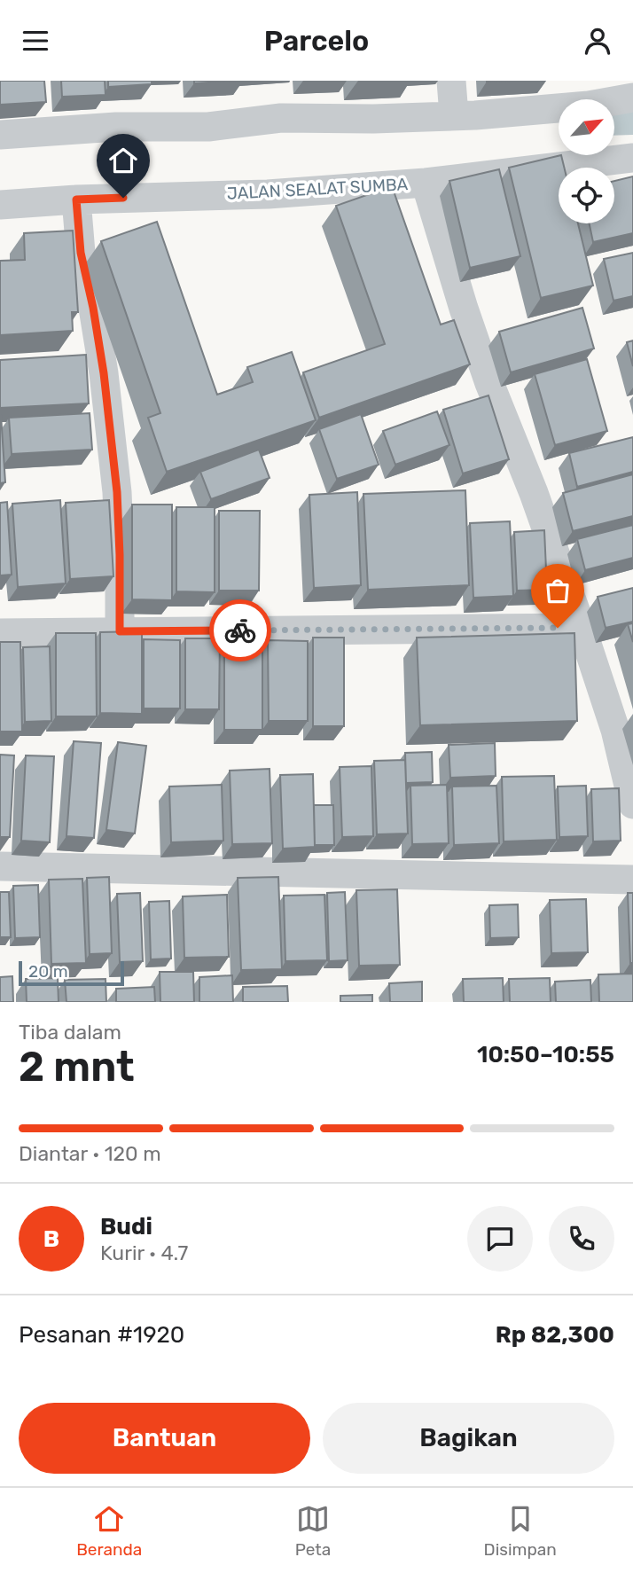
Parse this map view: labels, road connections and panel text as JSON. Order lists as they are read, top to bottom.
{
  "streets": {
    "street": ["JALAN SEALAT SUMBA"]
  },
  "scale_bar": "20 m",
  "north": "top right",
  "page": {
    "header": "Parcelo",
    "scale": "20 m",
    "heading": ["2 mnt", "Tiba dalam", "10:50–10:55"],
    "panel": [
      "Budi",
      "Kurir · 4.7",
      "Pesanan #1920",
      "Rp 82,300"
    ],
    "bar": "Diantar · 120 m",
    "round": "B",
    "buttons": ["Bantuan", "Bagikan"],
    "tabs": ["Beranda", "Peta", "Disimpan"]
  }
}
